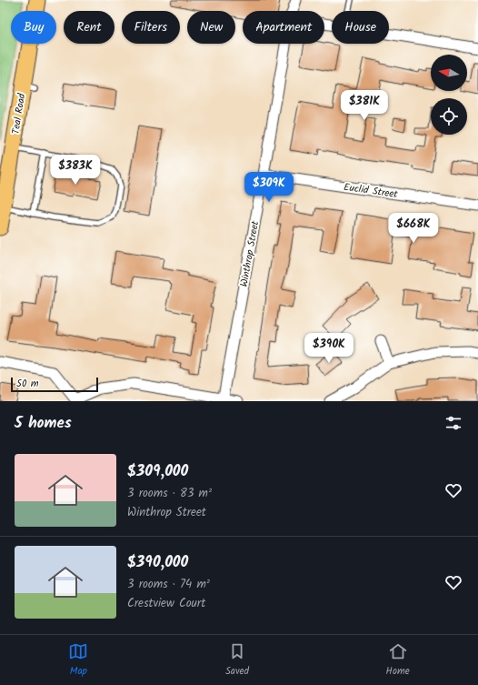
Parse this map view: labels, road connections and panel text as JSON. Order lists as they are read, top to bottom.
{
  "streets": {
    "main road": ["Teal Road"],
    "street": ["Euclid Street", "Winthrop Street"]
  },
  "crossings": [
    ["Euclid Street", "Winthrop Street"]
  ],
  "scale_bar": "50 m",
  "north": "left",
  "page": {
    "chip": [
      "Buy",
      "Rent",
      "Filters",
      "New",
      "Apartment",
      "House"
    ],
    "price": [
      "$381K",
      "$383K",
      "$309K",
      "$668K",
      "$390K"
    ],
    "scale": "50 m",
    "heading": "5 homes",
    "list": [
      {
        "name": "$309,000",
        "note": "3 rooms · 83 m² · Winthrop Street"
      },
      {
        "name": "$390,000",
        "note": "3 rooms · 74 m² · Crestview Court"
      }
    ],
    "tabs": ["Map", "Saved", "Home"]
  }
}
